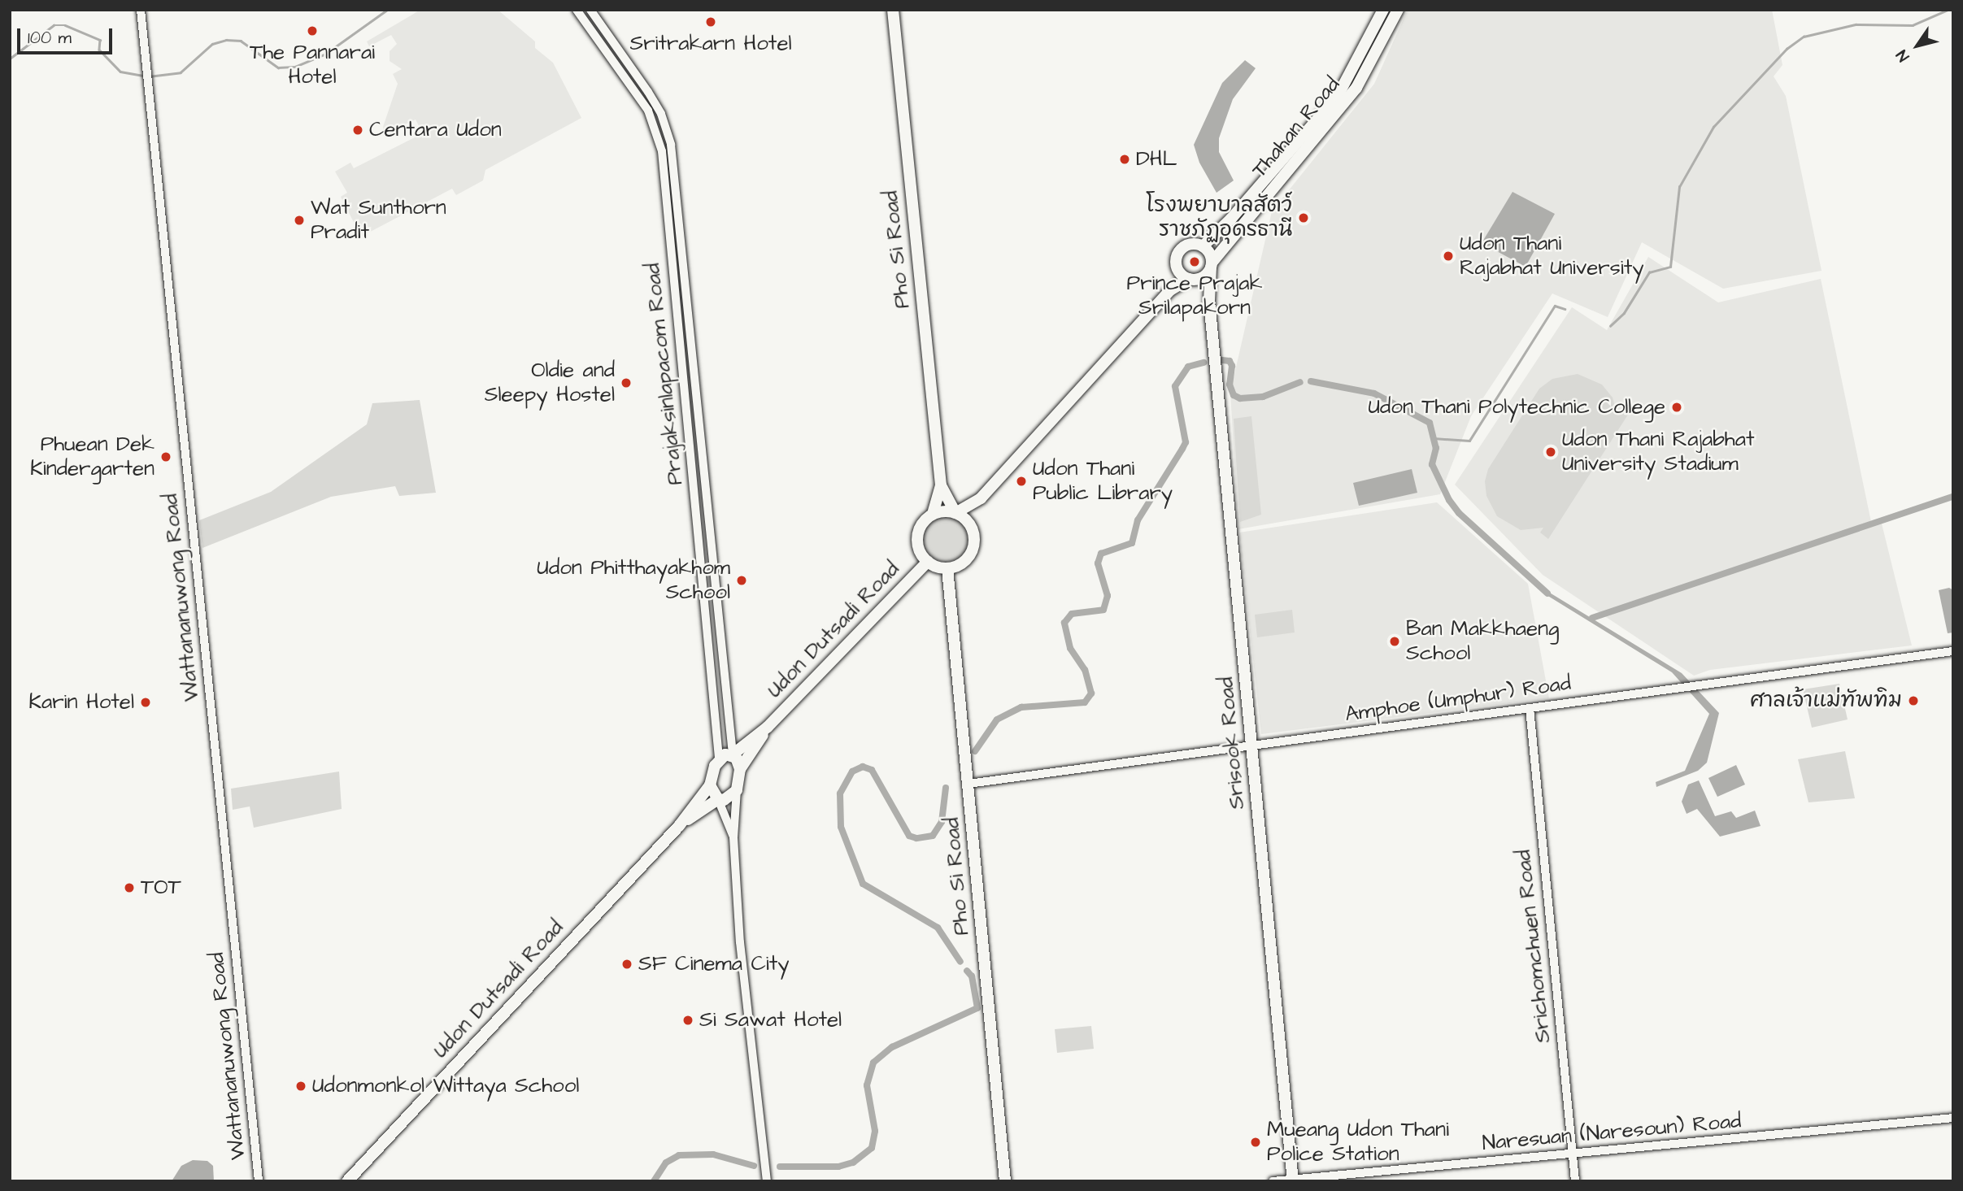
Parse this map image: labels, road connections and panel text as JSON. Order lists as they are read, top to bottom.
{
  "streets": {
    "main road": [
      "Thahan Road",
      "Pho Si Road",
      "Udon Dutsadi Road",
      "Srisook Road"
    ],
    "street": [
      "Prajaksinlapacom Road",
      "Wattananuwong Road",
      "Amphoe (Umphur) Road",
      "Srichomchuen Road",
      "Naresuan (Naresoun) Road"
    ]
  },
  "crossings": [
    ["Thahan Road", "Srisook Road"],
    ["Pho Si Road", "Udon Dutsadi Road"],
    ["Pho Si Road", "Amphoe (Umphur) Road"],
    ["Prajaksinlapacom Road", "Udon Dutsadi Road"],
    ["Amphoe (Umphur) Road", "Srisook Road"],
    ["Amphoe (Umphur) Road", "Srichomchuen Road"],
    ["Srisook Road", "Naresuan (Naresoun) Road"],
    ["Srichomchuen Road", "Naresuan (Naresoun) Road"]
  ],
  "places": [
    "Sritrakarn Hotel",
    "The Pannarai Hotel",
    "Centara Udon",
    "DHL",
    "โรงพยาบาลสัตว์ ราชภัฏอุดรธานี",
    "Wat Sunthorn Pradit",
    "Udon Thani Rajabhat University",
    "Prince Prajak Srilapakorn",
    "Oldie and Sleepy Hostel",
    "Udon Thani Polytechnic College",
    "Udon Thani Rajabhat University Stadium",
    "Phuean Dek Kindergarten",
    "Udon Thani Public Library",
    "Udon Phitthayakhom School",
    "Ban Makkhaeng School",
    "ศาลเจ้าแม่ทัพทิม",
    "Karin Hotel",
    "TOT",
    "SF Cinema City",
    "Si Sawat Hotel",
    "Udonmonkol Wittaya School",
    "Mueang Udon Thani Police Station"
  ],
  "scale_bar": "100 m",
  "north": "bottom left"
}
